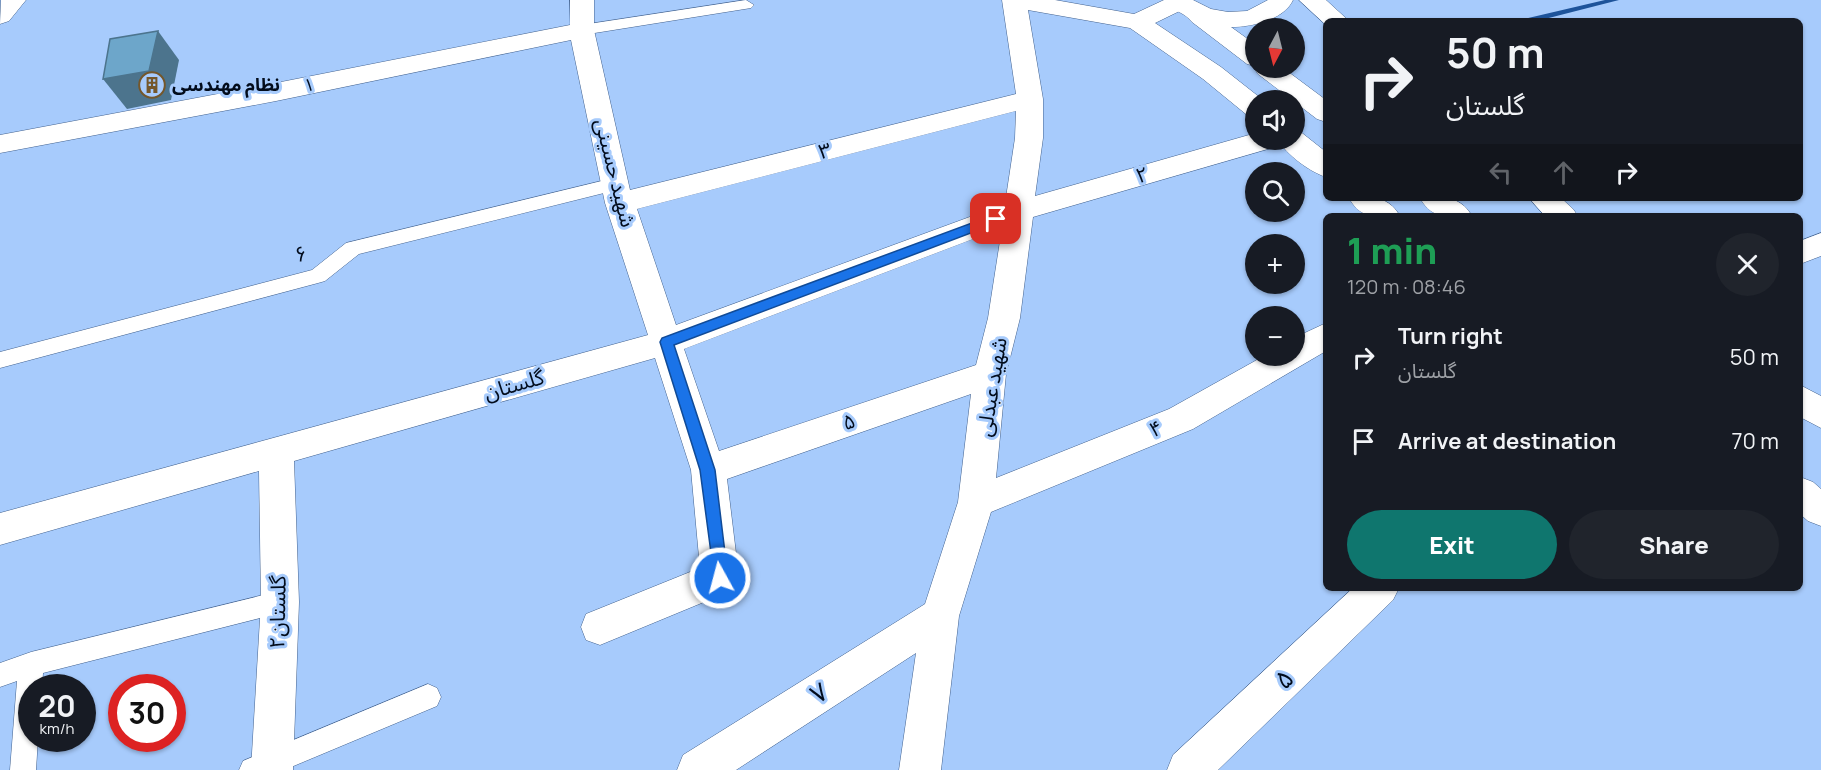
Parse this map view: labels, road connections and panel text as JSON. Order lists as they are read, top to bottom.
{
  "streets": {
    "street": [
      "۱",
      "۳",
      "شهید حسینی",
      "۲",
      "گلستان",
      "شهید عبدلی",
      "۵",
      "۴",
      "گلستان۲",
      "۷"
    ],
    "lane": ["۶"]
  },
  "crossings": [
    ["۱", "شهید حسینی"],
    ["۳", "شهید حسینی"],
    ["۳", "۶"],
    ["۳", "شهید عبدلی"],
    ["شهید حسینی", "۶"],
    ["شهید حسینی", "گلستان"],
    ["شهید حسینی", "۵"],
    ["۲", "گلستان"],
    ["۲", "شهید عبدلی"],
    ["گلستان", "شهید عبدلی"],
    ["گلستان", "گلستان۲"],
    ["شهید عبدلی", "۵"],
    ["شهید عبدلی", "۴"],
    ["شهید عبدلی", "۷"]
  ],
  "places": {
    "building": ["نظام مهندسی"]
  },
  "north": "bottom",
  "page": {
    "map_buttons": ["+", "−"],
    "turn": ["50 m", "گلستان"],
    "heading": ["1 min", "120 m · 08:46"],
    "list": [
      {
        "name": "Turn right",
        "note": "گلستان",
        "value": "50 m"
      },
      {
        "name": "Arrive at destination",
        "value": "70 m"
      }
    ],
    "buttons": ["Exit", "Share"],
    "speed": "20 km/h",
    "limit": "30"
  }
}
